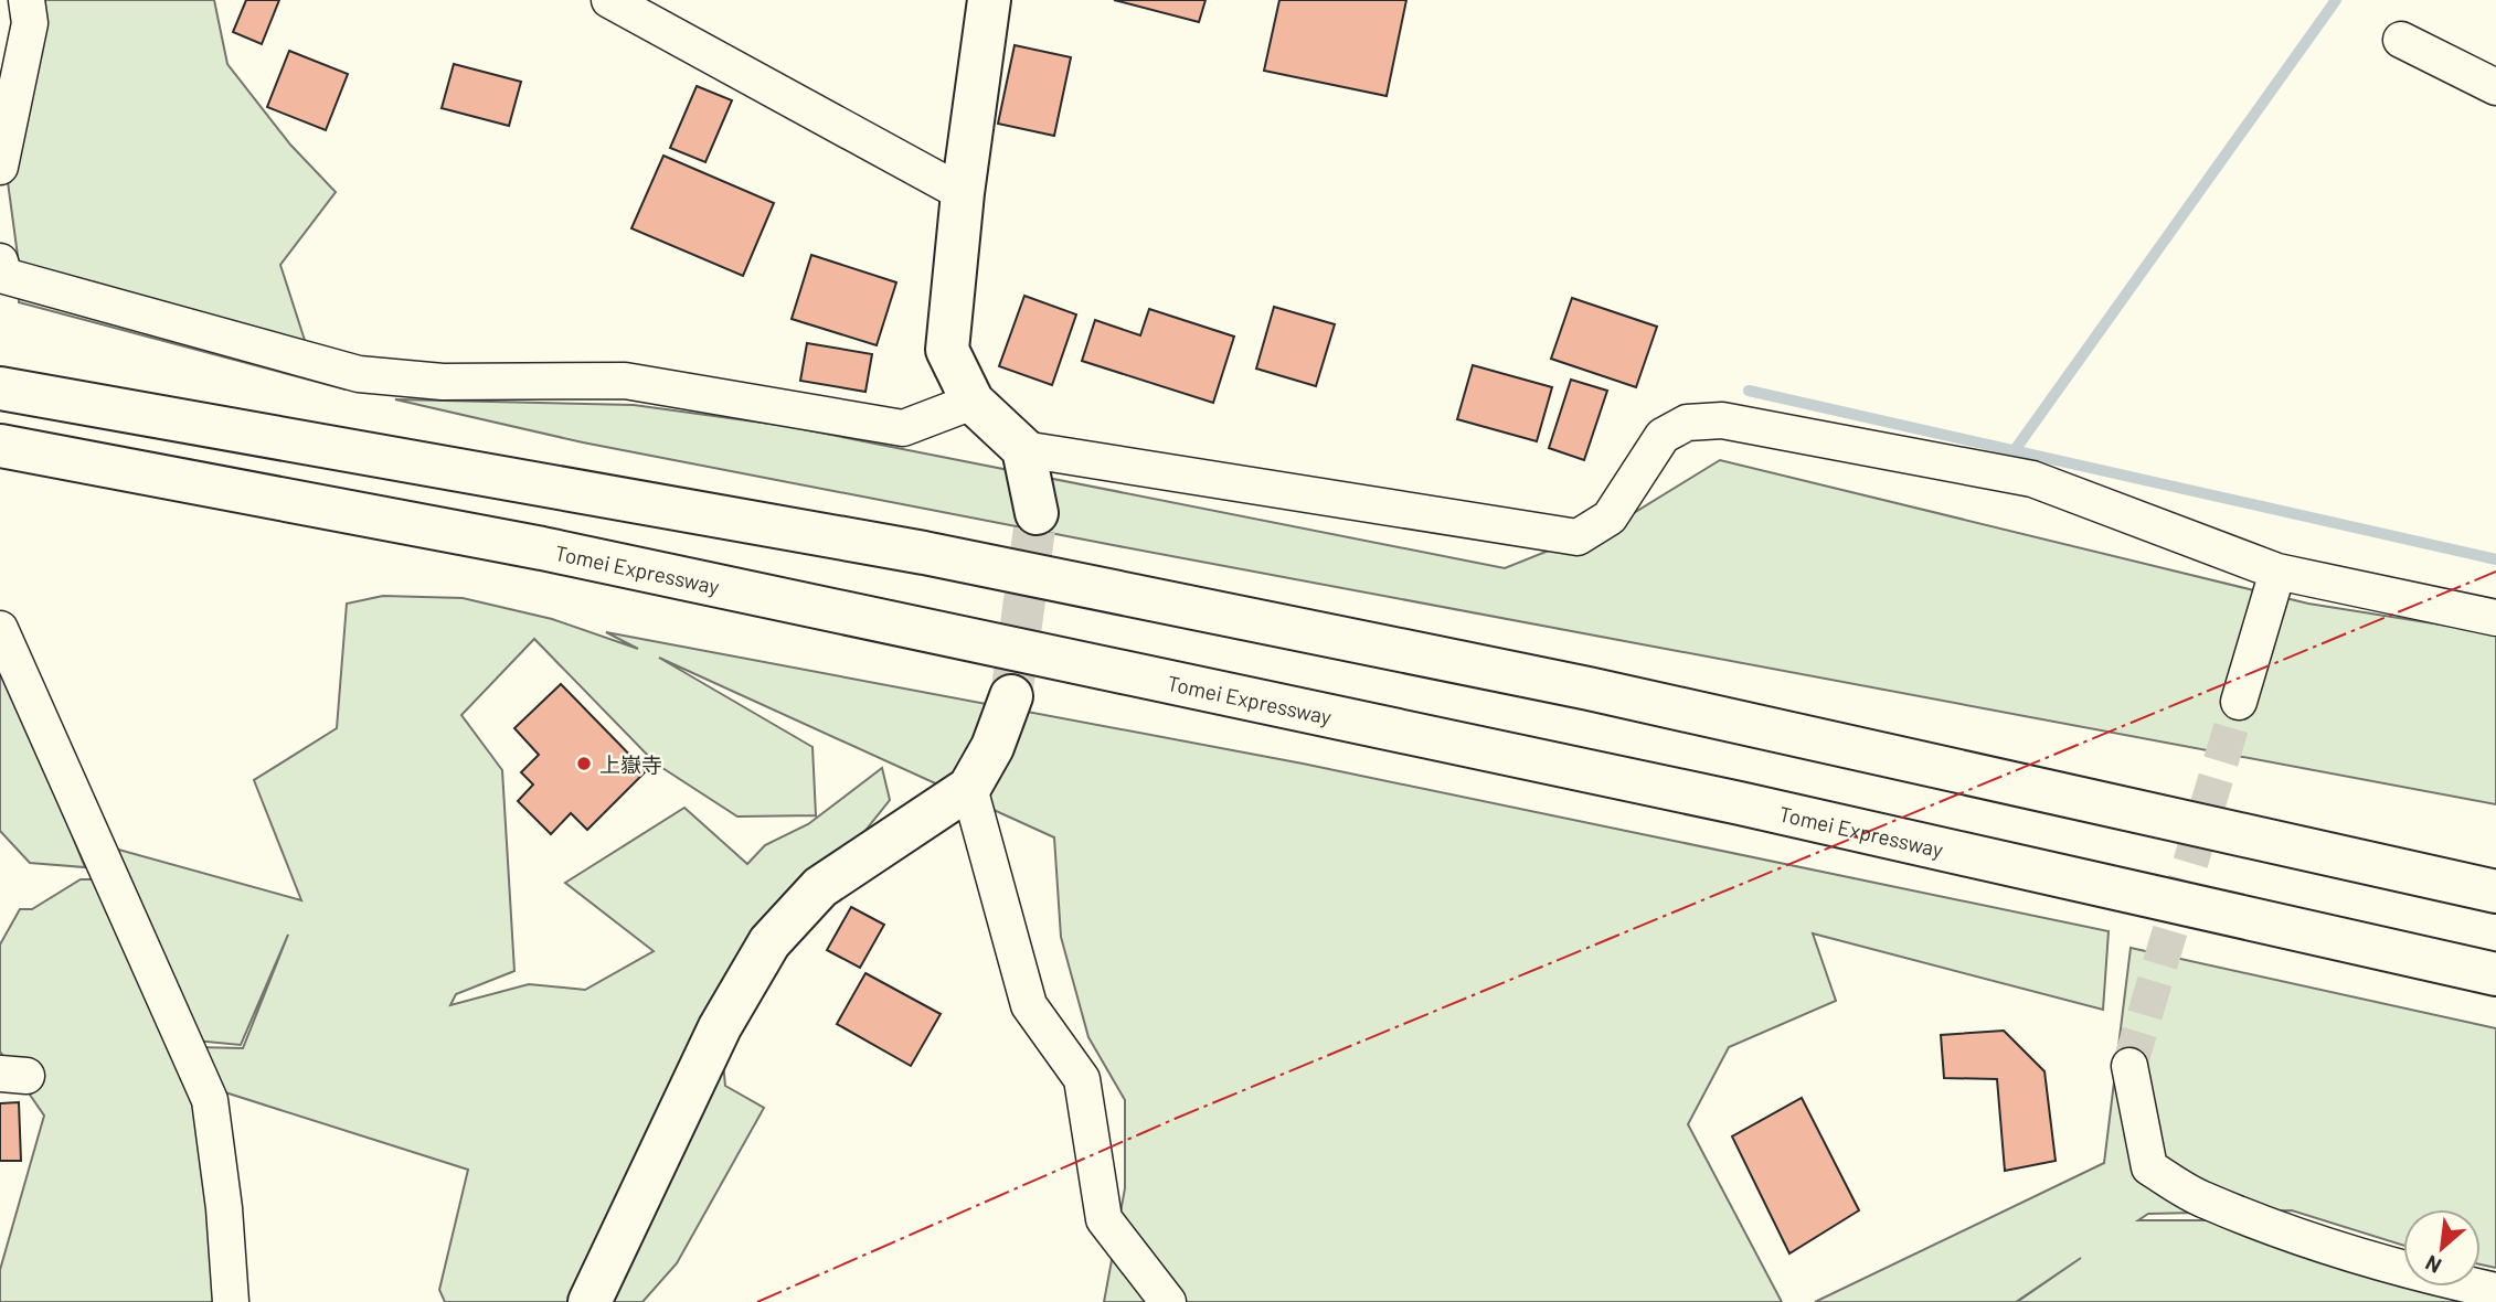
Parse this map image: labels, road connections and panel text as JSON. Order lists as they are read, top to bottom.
{
  "streets": {
    "main road": ["Tomei Expressway"]
  },
  "places": ["上嶽寺"],
  "north": "bottom left"
}
